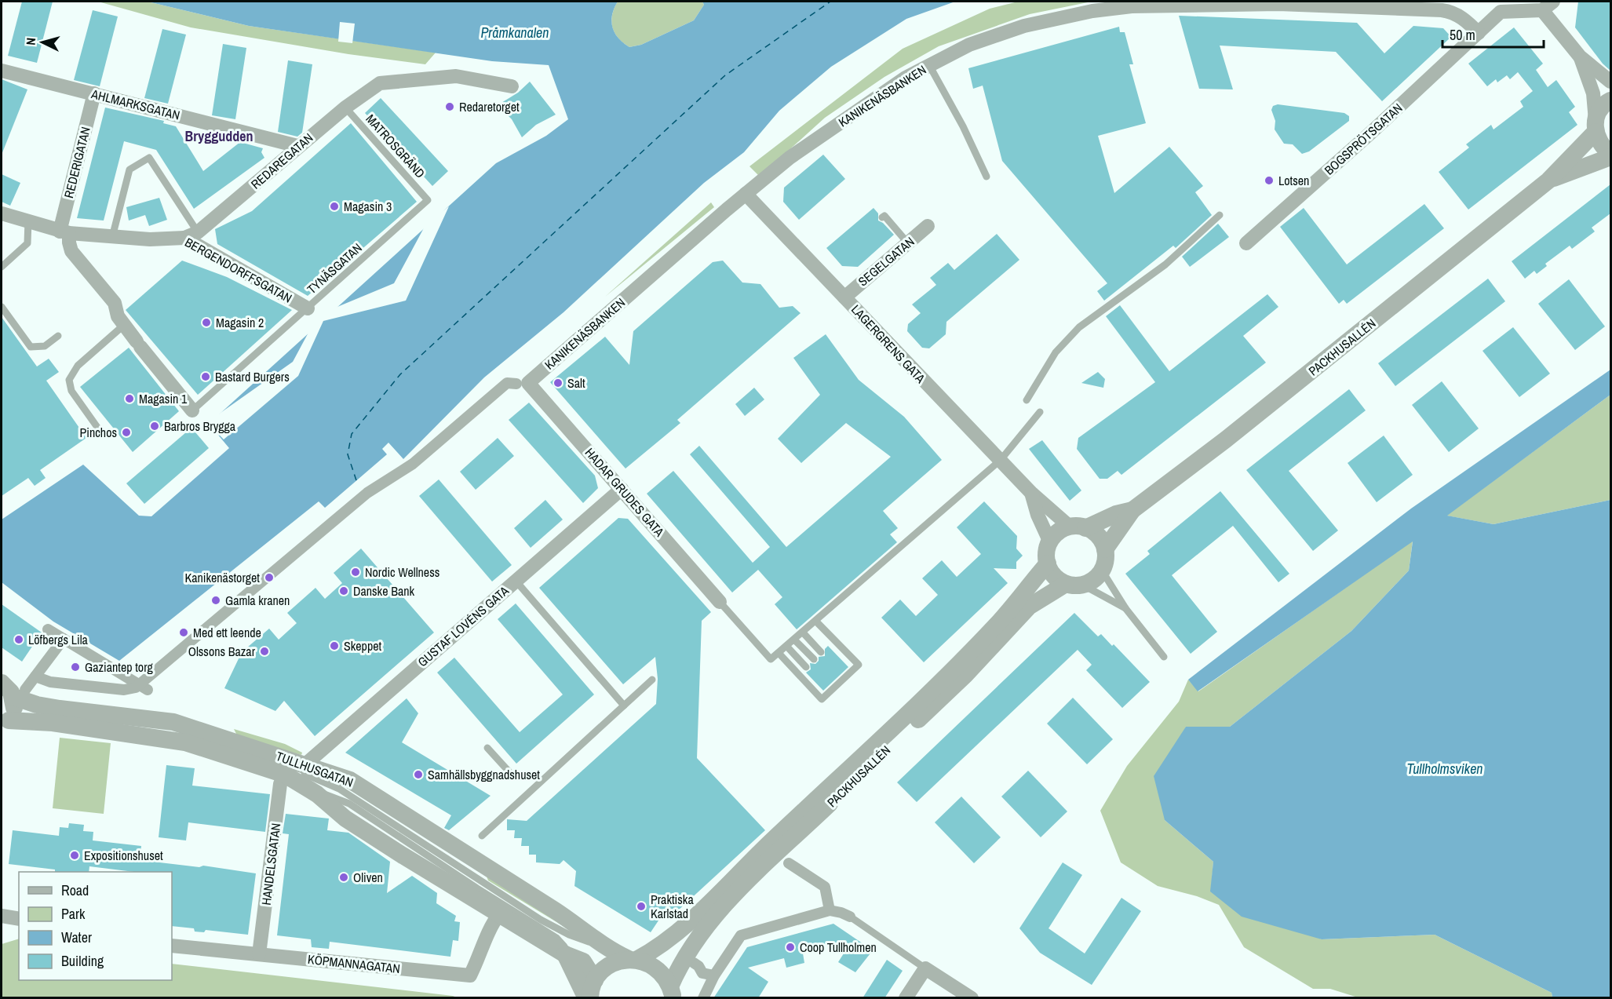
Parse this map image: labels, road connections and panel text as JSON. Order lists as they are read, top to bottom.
{
  "streets": {
    "street": [
      "KANIKENÄSBANKEN",
      "AHLMARKSGATAN",
      "BOGSPRÖTSGATAN",
      "REDAREGATAN",
      "REDERIGATAN",
      "SEGELGATAN",
      "BERGENDORFFSGATAN",
      "LAGERGRENS GATA",
      "PACKHUSALLÉN",
      "HADAR GRUDES GATA",
      "GUSTAF LOVÉNS GATA",
      "TULLHUSGATAN",
      "HANDELSGATAN",
      "KÖPMANNAGATAN"
    ],
    "lane": ["MATROSGRÄND", "TYNÄSGATAN"]
  },
  "crossings": [
    ["KANIKENÄSBANKEN", "BOGSPRÖTSGATAN"],
    ["KANIKENÄSBANKEN", "LAGERGRENS GATA"],
    ["KANIKENÄSBANKEN", "HADAR GRUDES GATA"],
    ["AHLMARKSGATAN", "REDAREGATAN"],
    ["AHLMARKSGATAN", "REDERIGATAN"],
    ["MATROSGRÄND", "REDAREGATAN"],
    ["MATROSGRÄND", "TYNÄSGATAN"],
    ["REDAREGATAN", "BERGENDORFFSGATAN"],
    ["REDERIGATAN", "BERGENDORFFSGATAN"],
    ["SEGELGATAN", "LAGERGRENS GATA"],
    ["TYNÄSGATAN", "BERGENDORFFSGATAN"],
    ["LAGERGRENS GATA", "PACKHUSALLÉN"],
    ["PACKHUSALLÉN", "TULLHUSGATAN"],
    ["HADAR GRUDES GATA", "GUSTAF LOVÉNS GATA"],
    ["GUSTAF LOVÉNS GATA", "TULLHUSGATAN"],
    ["TULLHUSGATAN", "HANDELSGATAN"],
    ["TULLHUSGATAN", "KÖPMANNAGATAN"],
    ["HANDELSGATAN", "KÖPMANNAGATAN"]
  ],
  "districts": ["Bryggudden"],
  "water": ["Pråmkanalen", "Tullholmsviken"],
  "places": [
    "Redaretorget",
    "Lotsen",
    "Magasin 3",
    "Magasin 2",
    "Bastard Burgers",
    "Salt",
    "Magasin 1",
    "Barbros Brygga",
    "Pinchos",
    "Nordic Wellness",
    "Kanikenästorget",
    "Danske Bank",
    "Gamla kranen",
    "Med ett leende",
    "Löfbergs Lila",
    "Skeppet",
    "Olssons Bazar",
    "Gaziantep torg",
    "Samhällsbyggnadshuset",
    "Expositionshuset",
    "Oliven",
    "Praktiska Karlstad",
    "Coop Tullholmen"
  ],
  "legend": [
    "Road",
    "Park",
    "Water",
    "Building"
  ],
  "scale_bar": "50 m",
  "north": "left"
}
